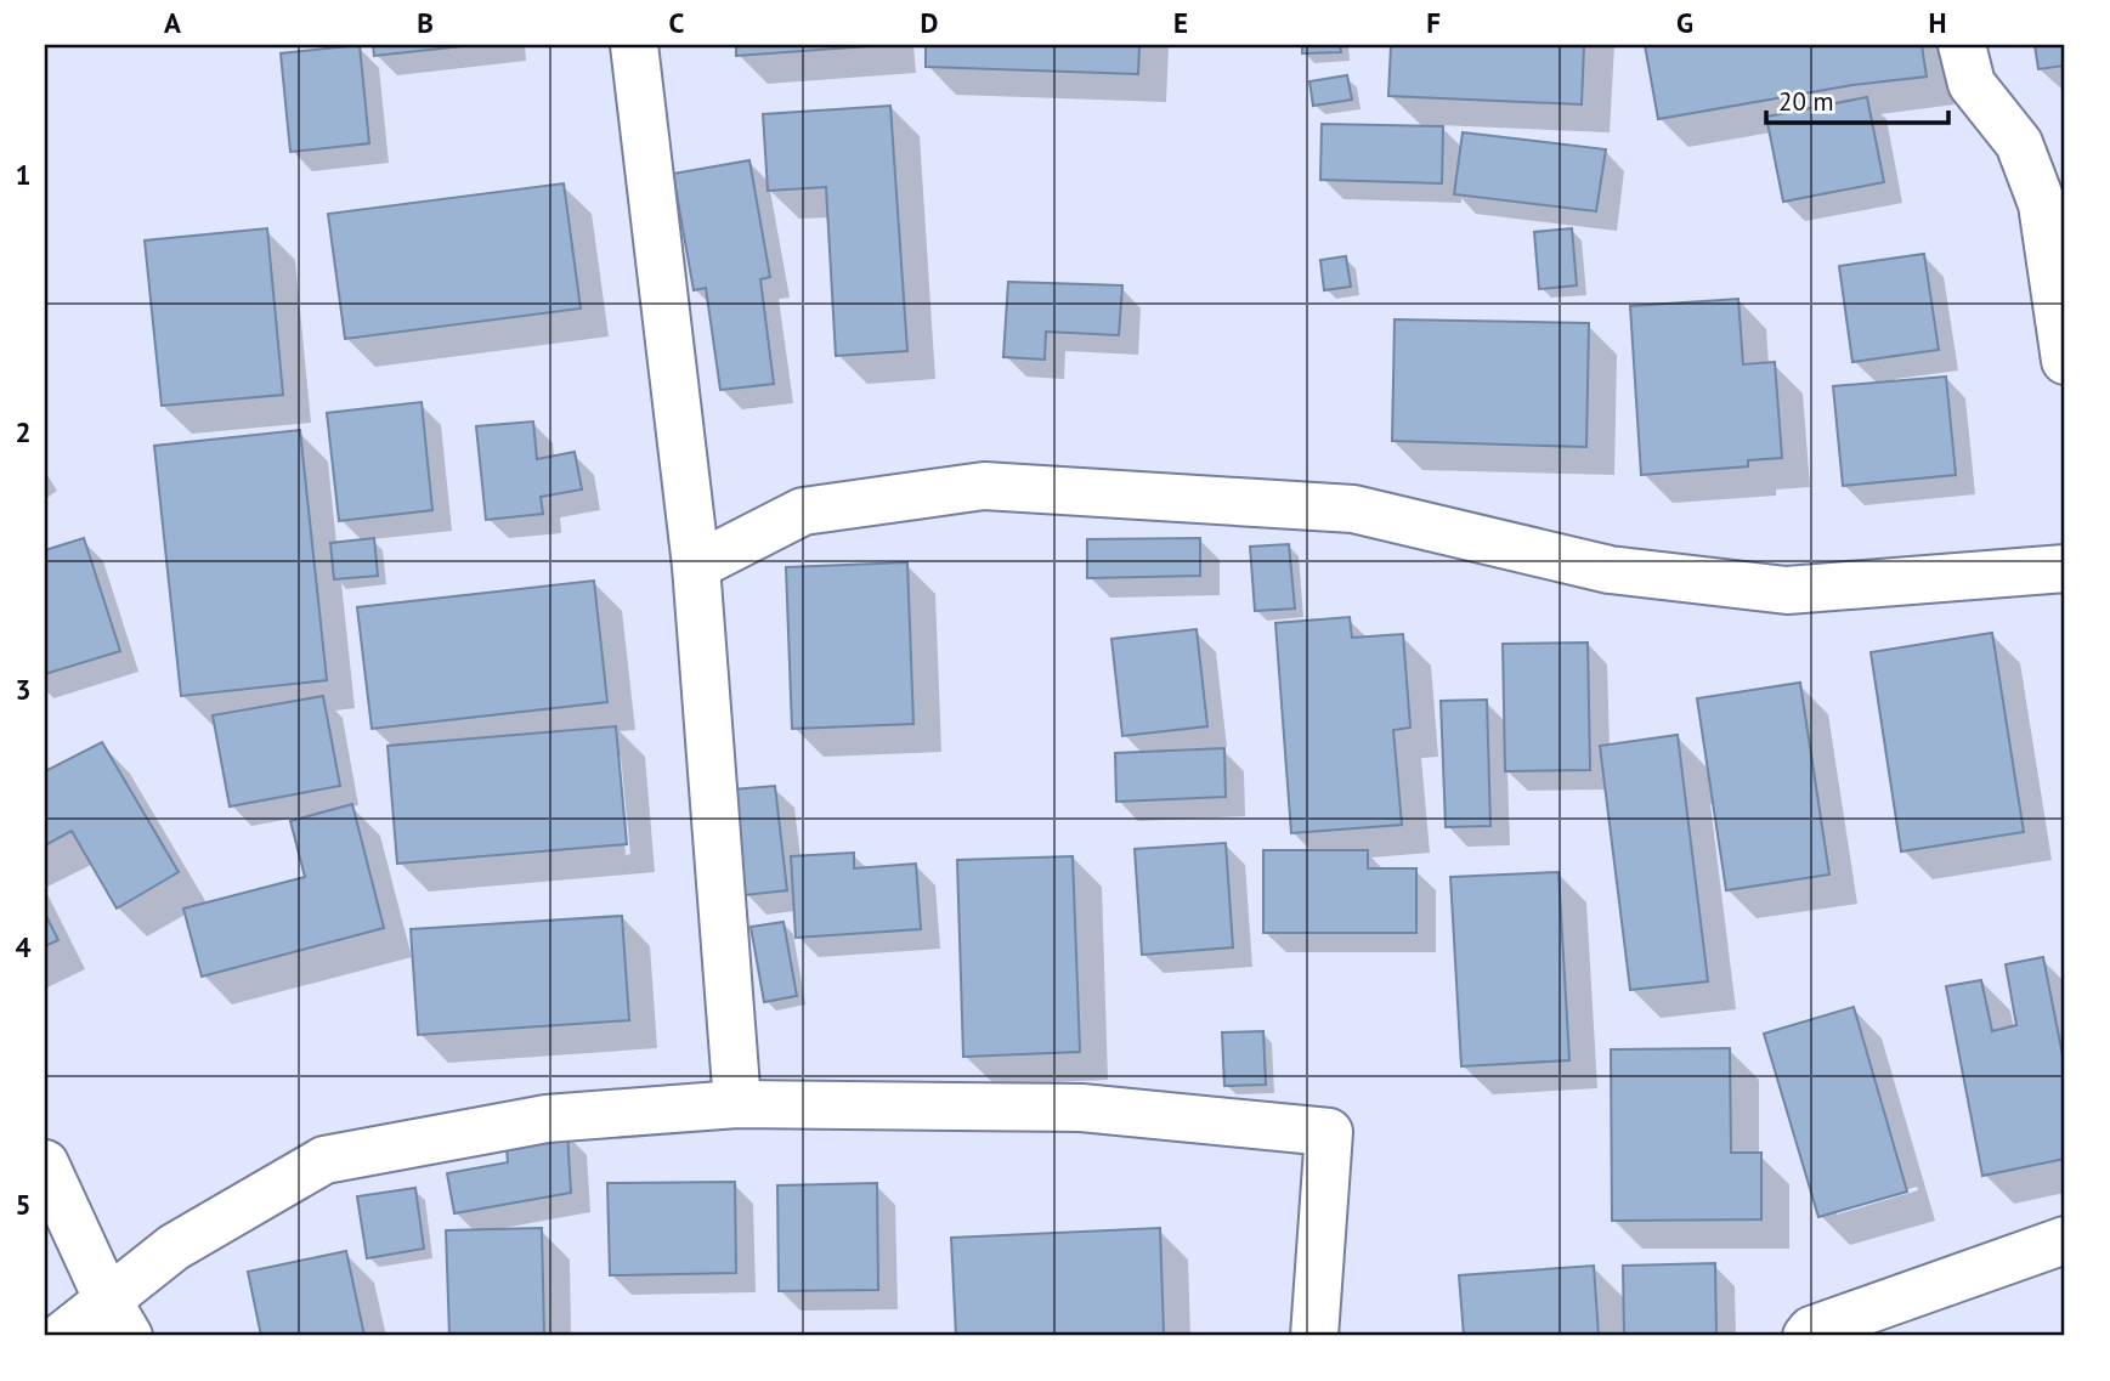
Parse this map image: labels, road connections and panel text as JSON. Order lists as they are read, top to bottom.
{
  "scale_bar": "20 m",
  "grid": {
    "columns": [
      "A",
      "B",
      "C",
      "D",
      "E",
      "F",
      "G",
      "H"
    ],
    "rows": [
      "1",
      "2",
      "3",
      "4",
      "5"
    ]
  }
}
